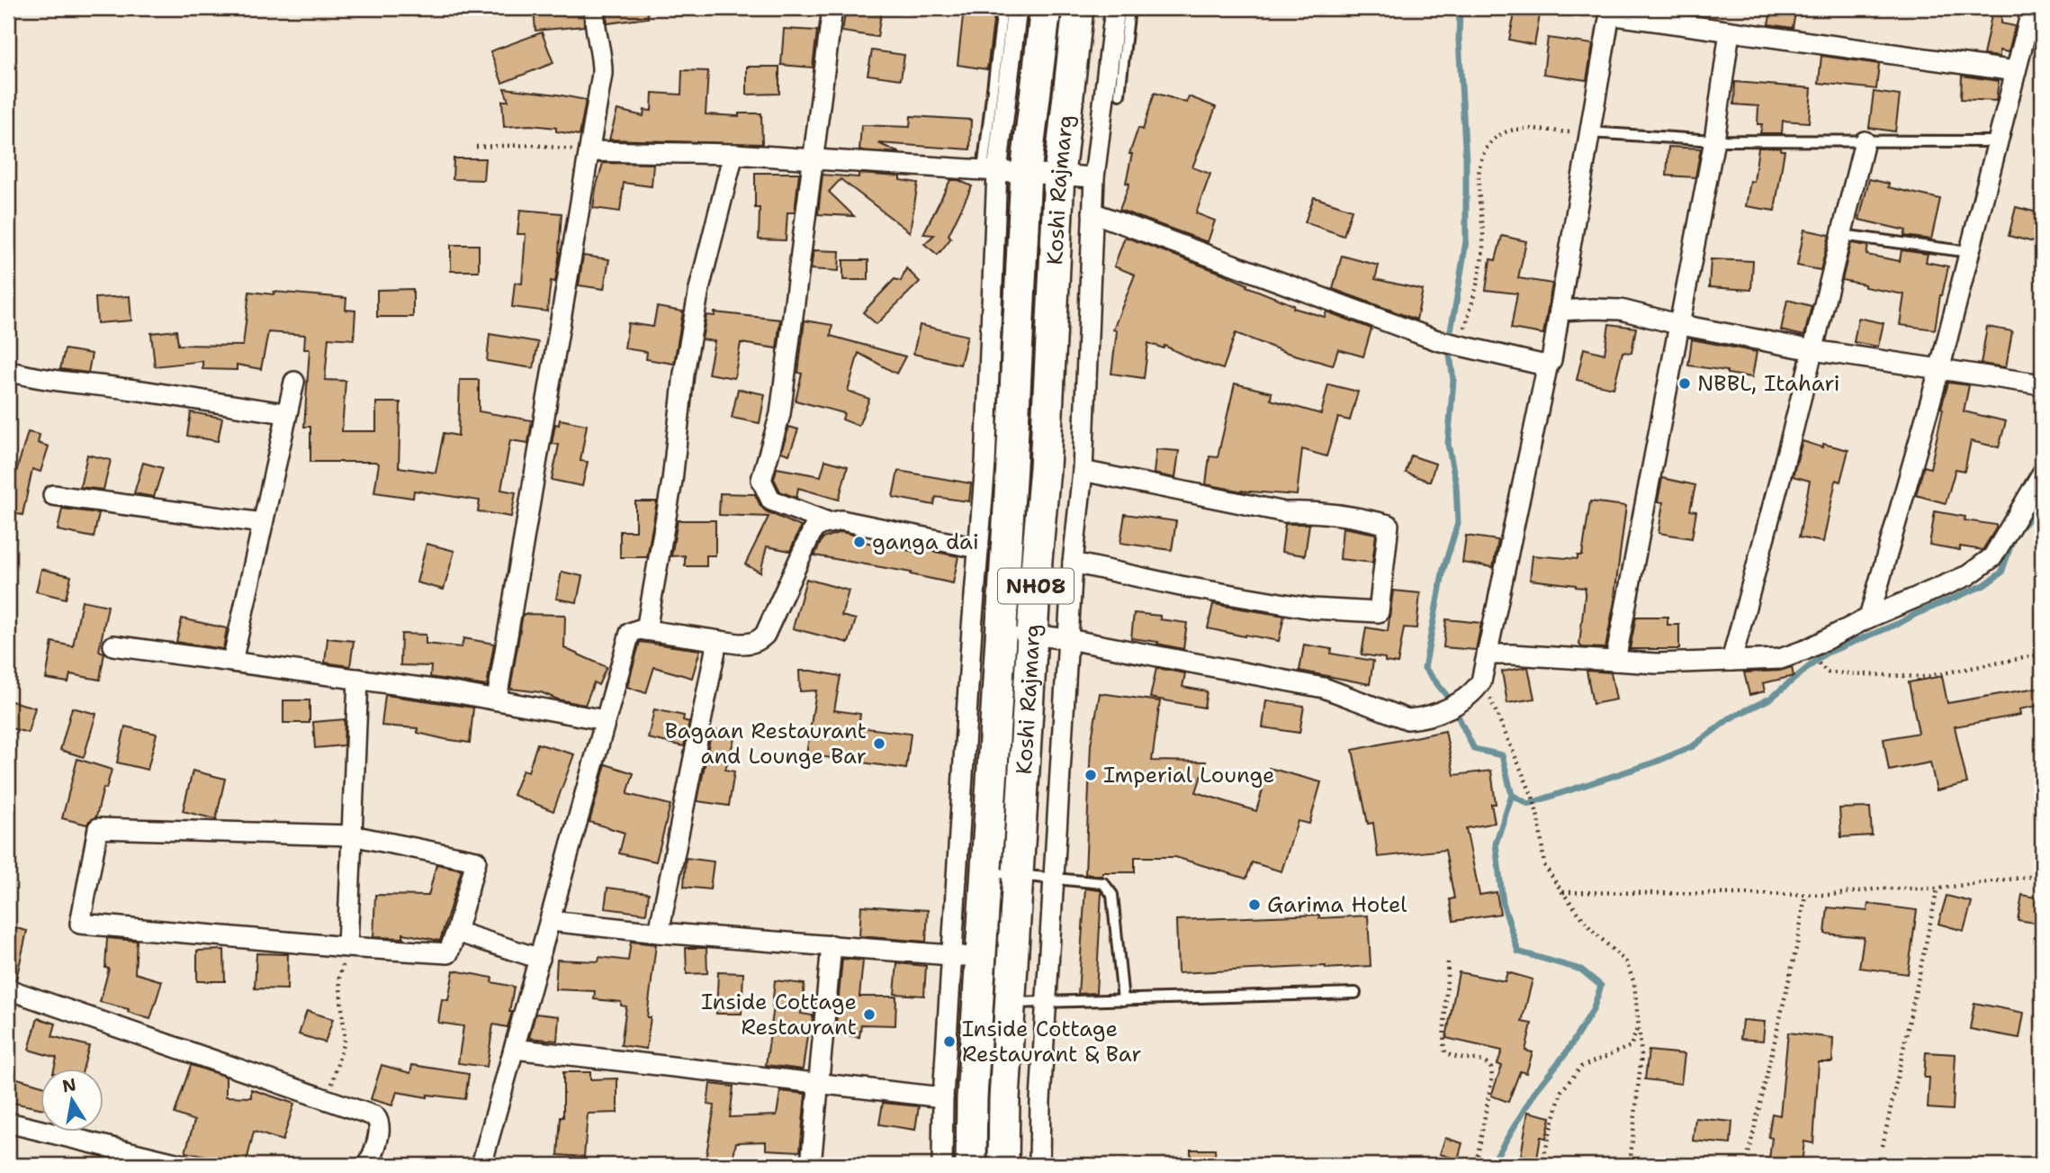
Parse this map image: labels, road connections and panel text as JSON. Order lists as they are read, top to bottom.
{
  "streets": {
    "main road": ["Koshi Rajmarg", "NH08"]
  },
  "places": [
    "NBBL, Itahari",
    "ganga dai",
    "Bagaan Restaurant and Lounge Bar",
    "Imperial Lounge",
    "Garima Hotel",
    "Inside Cottage Restaurant",
    "Inside Cottage Restaurant & Bar"
  ],
  "north": "top"
}
